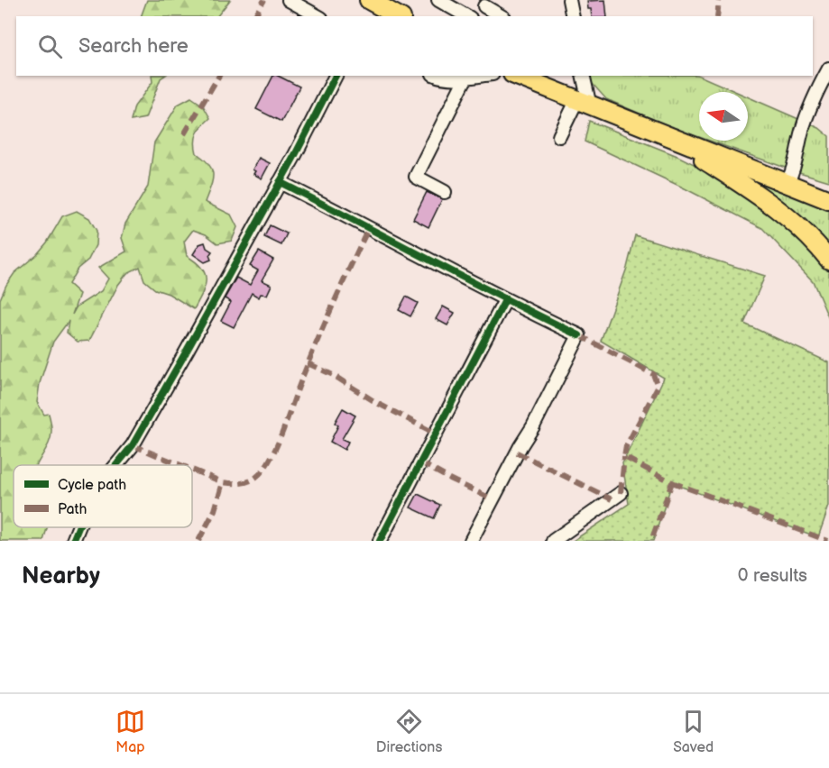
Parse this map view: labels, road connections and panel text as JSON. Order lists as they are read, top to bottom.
{
  "legend": ["Cycle path", "Path"],
  "north": "left",
  "page": {
    "search": "Search here",
    "heading": ["Nearby", "0 results"],
    "nav": ["Map", "Directions", "Saved"]
  }
}
